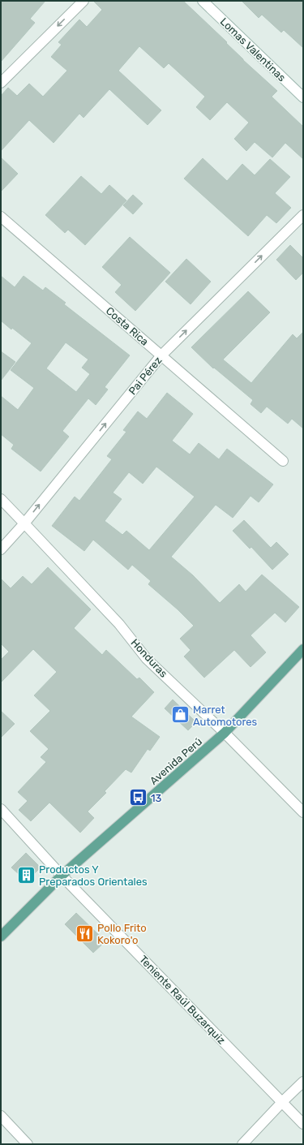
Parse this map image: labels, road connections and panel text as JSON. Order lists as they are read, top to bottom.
{
  "streets": {
    "main road": ["Avenida Perú"],
    "street": [
      "Lomas Valentinas",
      "Costa Rica",
      "Pai Pérez",
      "Honduras",
      "Teniente Raúl Buzarquiz"
    ]
  },
  "crossings": [
    ["Costa Rica", "Pai Pérez"],
    ["Pai Pérez", "Honduras"],
    ["Honduras", "Avenida Perú"],
    ["Avenida Perú", "Teniente Raúl Buzarquiz"]
  ],
  "one_way": ["Pai Pérez"],
  "places": {
    "shop": ["Marret Automotores"],
    "bus stop": ["13"],
    "building": ["Productos Y Preparados Orientales"],
    "restaurant": ["Pollo Frito Kokoro'o"]
  }
}
